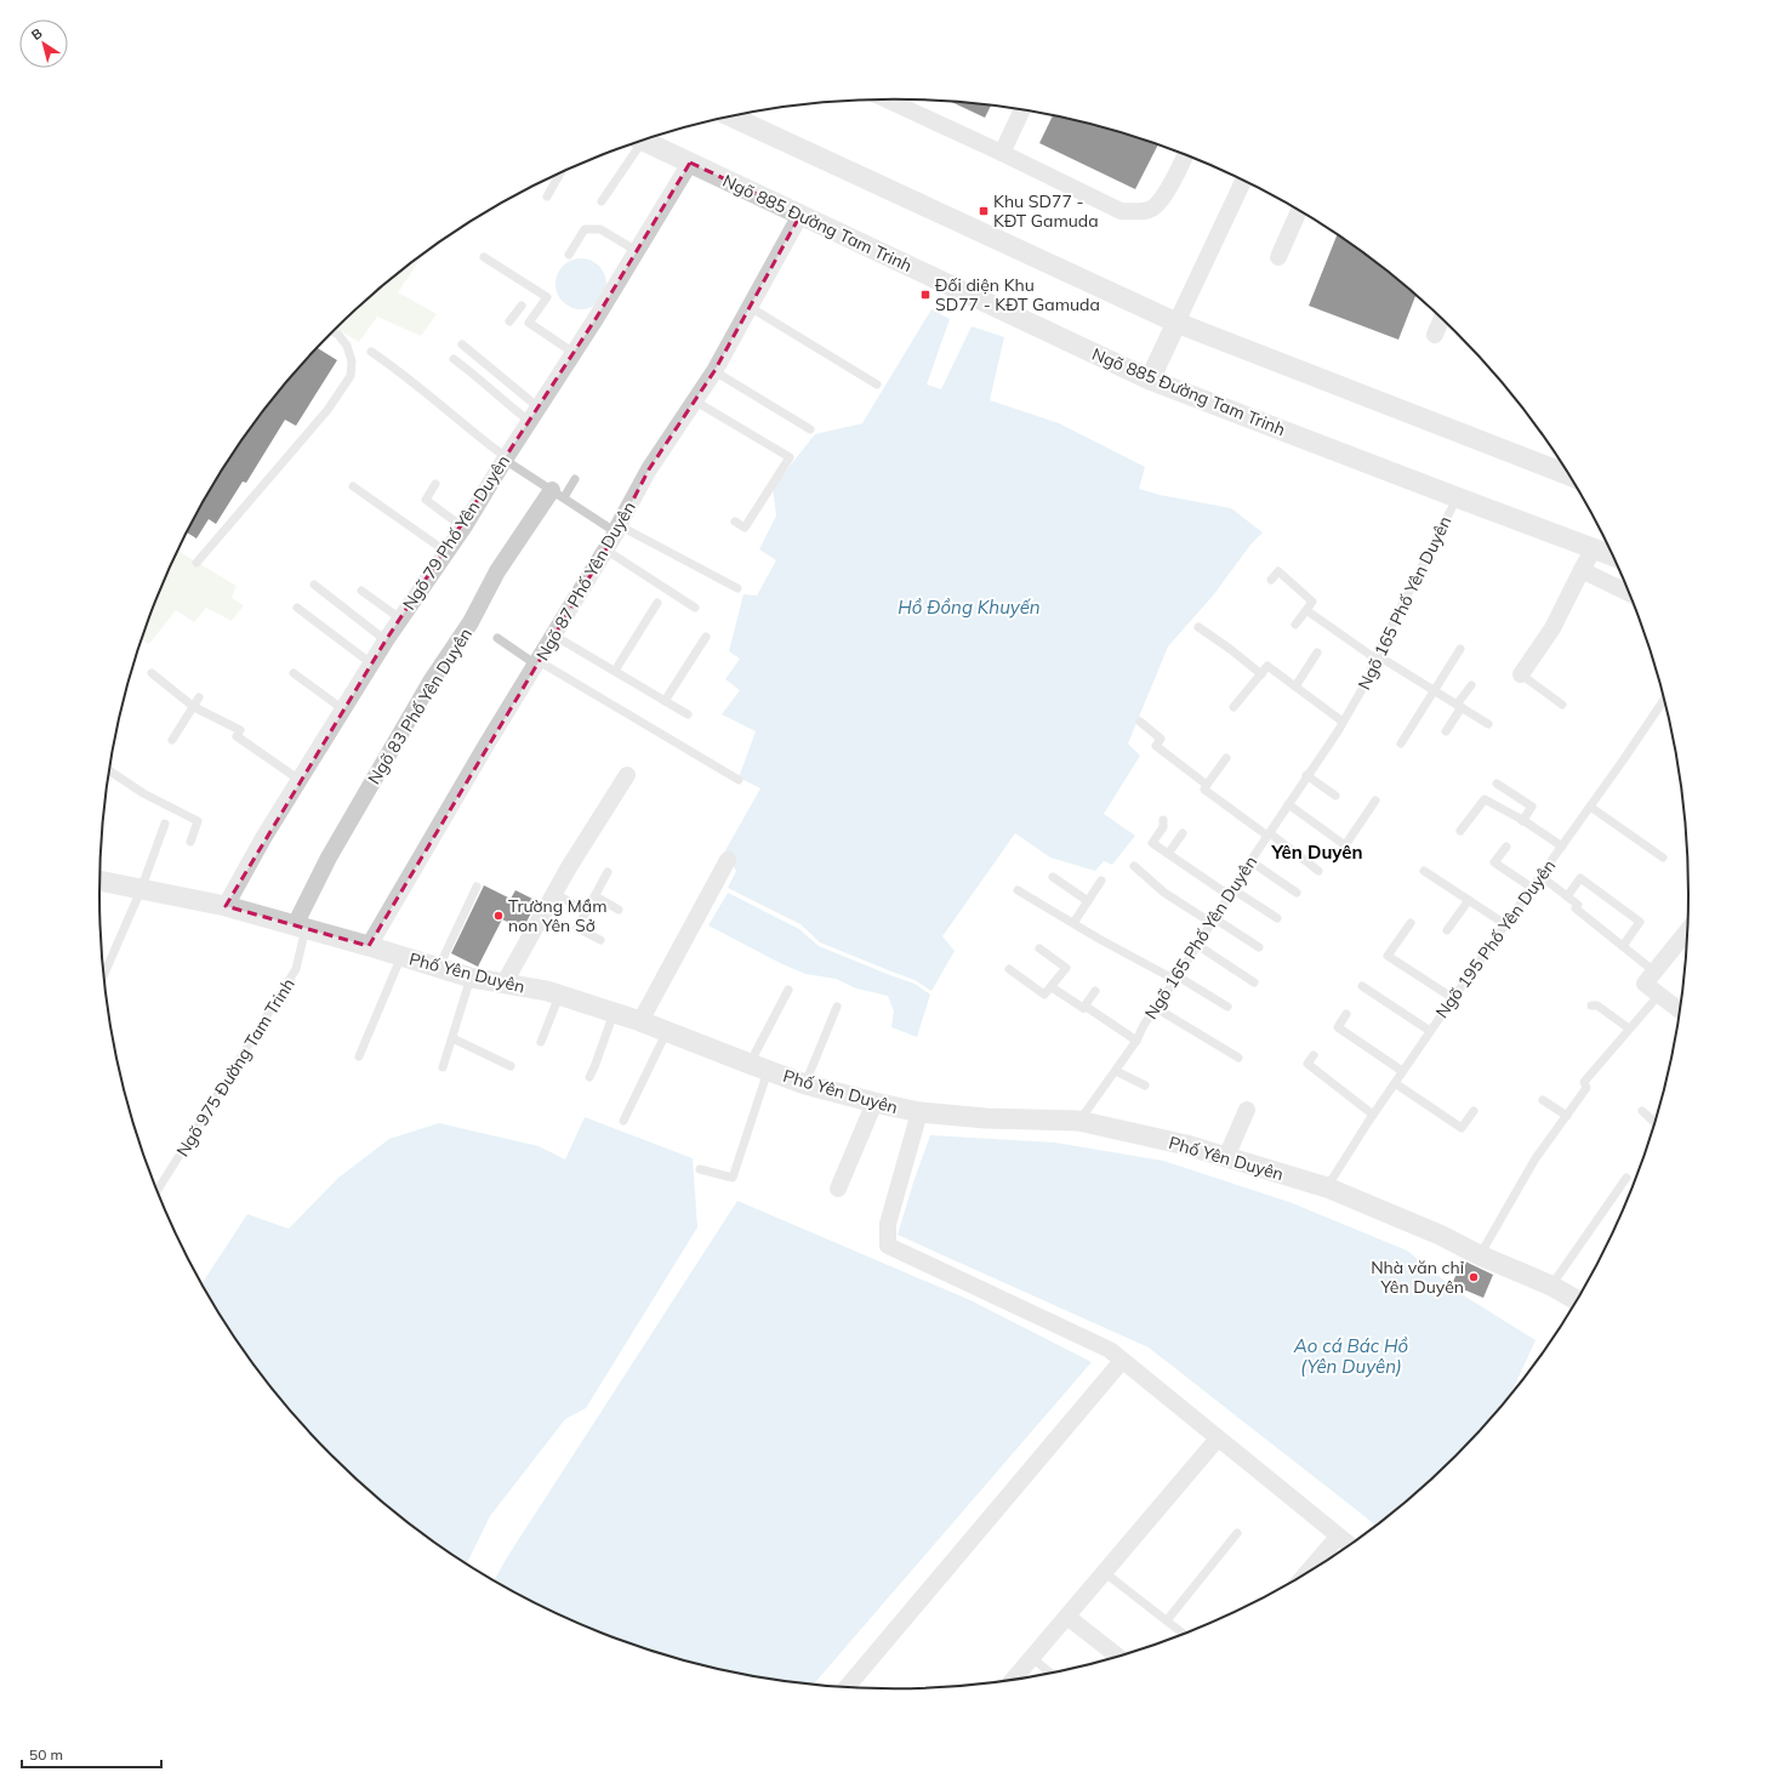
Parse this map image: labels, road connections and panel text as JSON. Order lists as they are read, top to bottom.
{
  "streets": {
    "street": [
      "Ngõ 885 Đường Tam Trinh",
      "Ngõ 79 Phố Yên Duyên",
      "Ngõ 87 Phố Yên Duyên",
      "Ngõ 83 Phố Yên Duyên",
      "Phố Yên Duyên"
    ],
    "lane": ["Ngõ 165 Phố Yên Duyên", "Ngõ 195 Phố Yên Duyên", "Ngõ 975 Đường Tam Trinh"]
  },
  "crossings": [
    ["Ngõ 885 Đường Tam Trinh", "Ngõ 79 Phố Yên Duyên"],
    ["Ngõ 885 Đường Tam Trinh", "Ngõ 87 Phố Yên Duyên"],
    ["Ngõ 885 Đường Tam Trinh", "Ngõ 165 Phố Yên Duyên"],
    ["Ngõ 79 Phố Yên Duyên", "Phố Yên Duyên"],
    ["Ngõ 87 Phố Yên Duyên", "Phố Yên Duyên"],
    ["Ngõ 165 Phố Yên Duyên", "Phố Yên Duyên"],
    ["Ngõ 83 Phố Yên Duyên", "Phố Yên Duyên"],
    ["Ngõ 83 Phố Yên Duyên", "Ngõ 975 Đường Tam Trinh"],
    ["Ngõ 195 Phố Yên Duyên", "Phố Yên Duyên"],
    ["Phố Yên Duyên", "Ngõ 975 Đường Tam Trinh"]
  ],
  "districts": ["Yên Duyên"],
  "water": ["Hồ Đồng Khuyến", "Ao cá Bác Hồ (Yên Duyên)"],
  "places": {
    "transit": ["Khu SD77 - KĐT Gamuda", "Đối diện Khu SD77 - KĐT Gamuda"],
    "other": ["Trường Mầm non Yên Sở", "Nhà văn chỉ Yên Duyên"]
  },
  "scale_bar": "50 m",
  "north": "top left"
}
